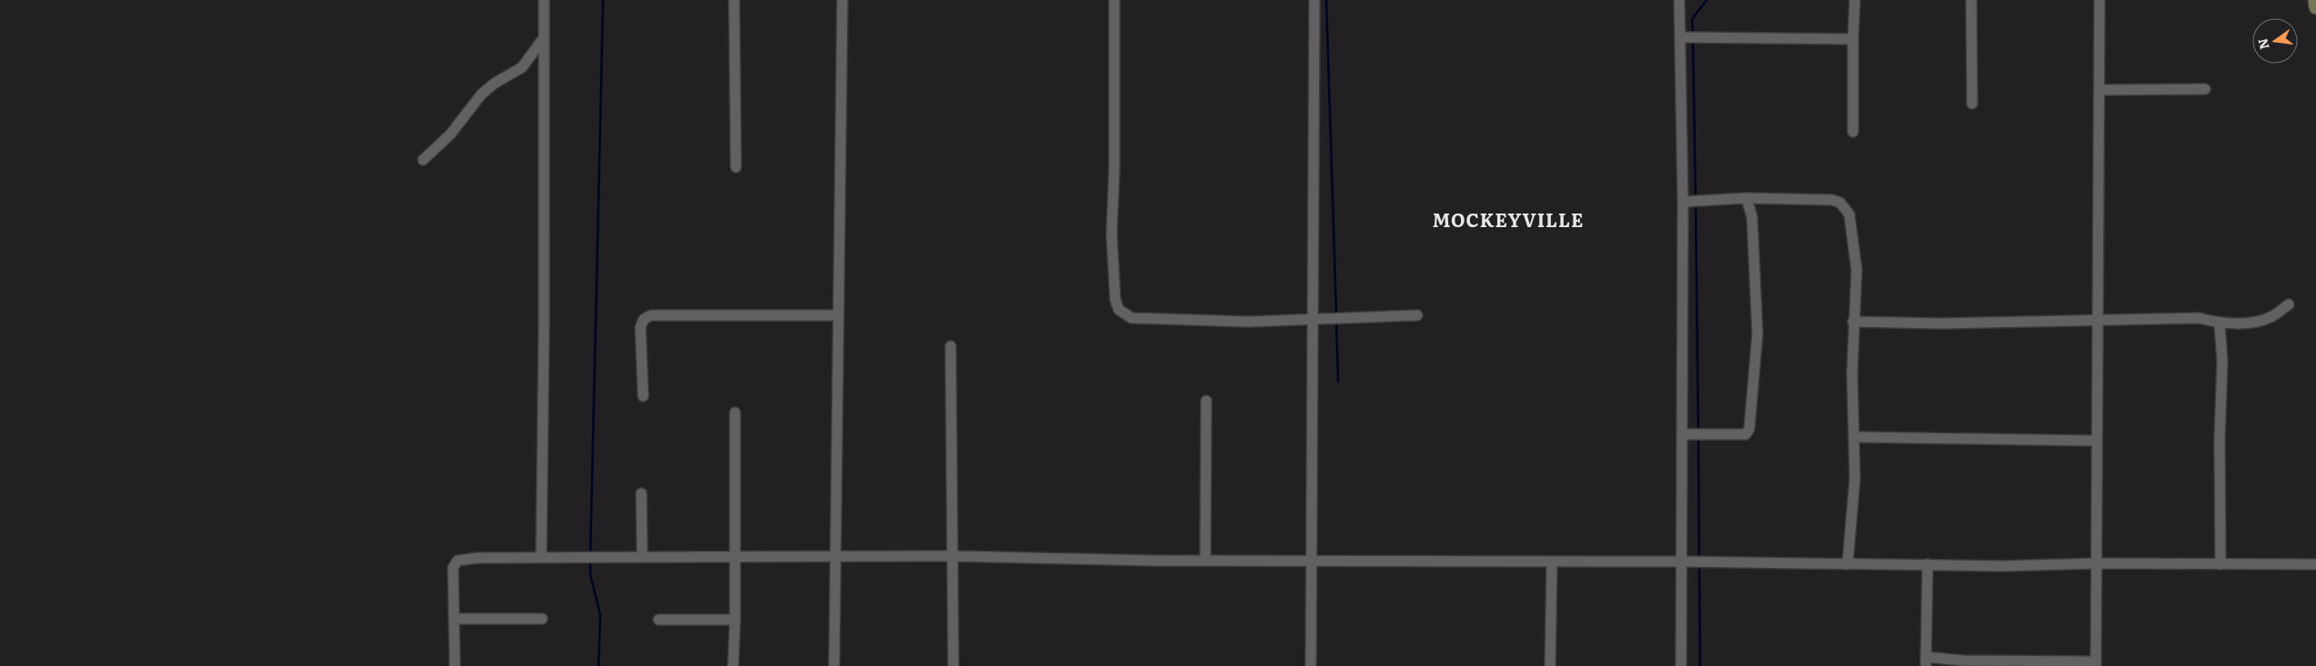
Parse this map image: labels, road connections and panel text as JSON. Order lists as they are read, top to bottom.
{
  "districts": ["MOCKEYVILLE"],
  "north": "left"
}
